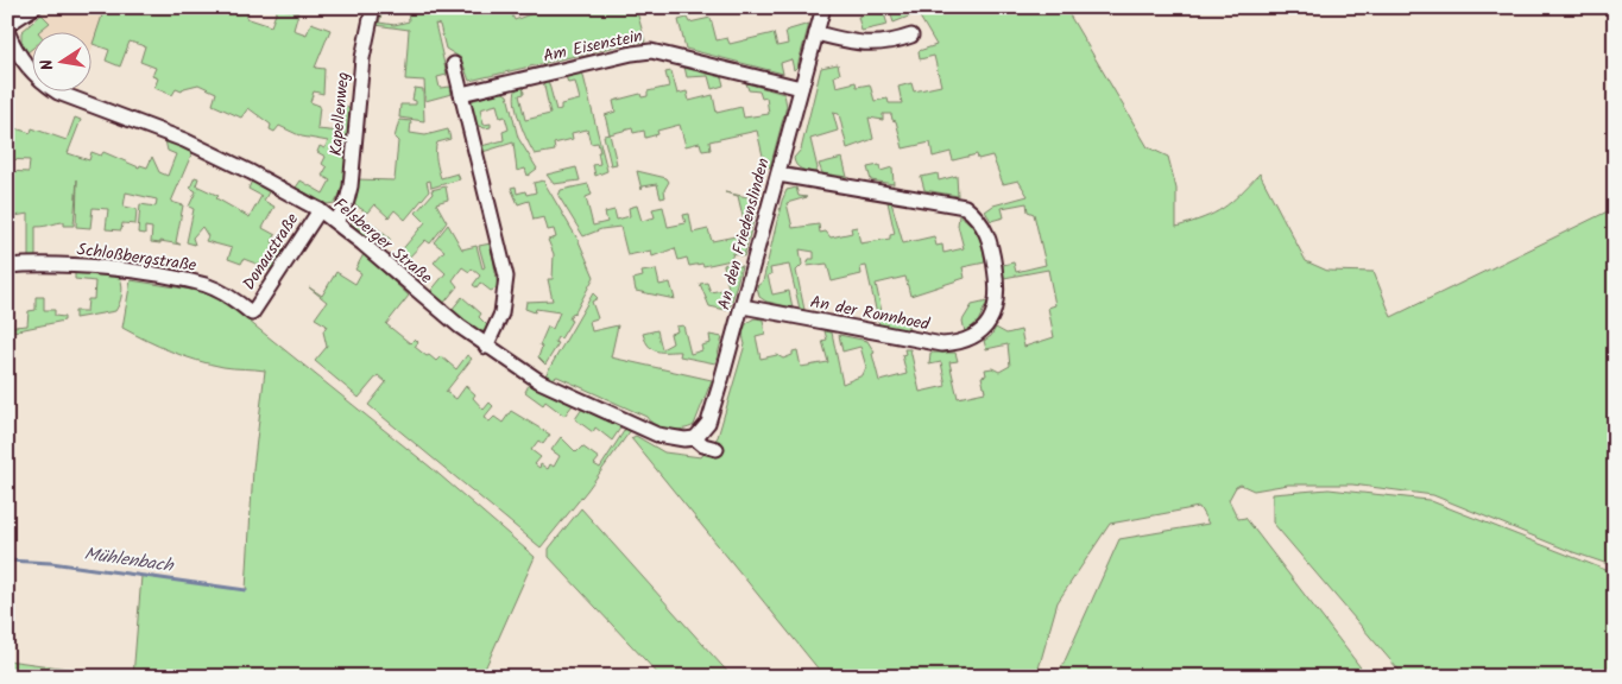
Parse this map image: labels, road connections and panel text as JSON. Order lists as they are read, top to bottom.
{
  "streets": {
    "street": [
      "Am Eisenstein",
      "Kapellenweg",
      "An den Friedenslinden",
      "Felsberger Straße",
      "Donaustraße",
      "Schloßbergstraße",
      "An der Ronnhoed"
    ]
  },
  "crossings": [
    ["Am Eisenstein", "An den Friedenslinden"],
    ["Kapellenweg", "Felsberger Straße"],
    ["An den Friedenslinden", "Felsberger Straße"],
    ["An den Friedenslinden", "An der Ronnhoed"],
    ["Felsberger Straße", "Donaustraße"],
    ["Donaustraße", "Schloßbergstraße"]
  ],
  "water": ["Mühlenbach"],
  "north": "left"
}
